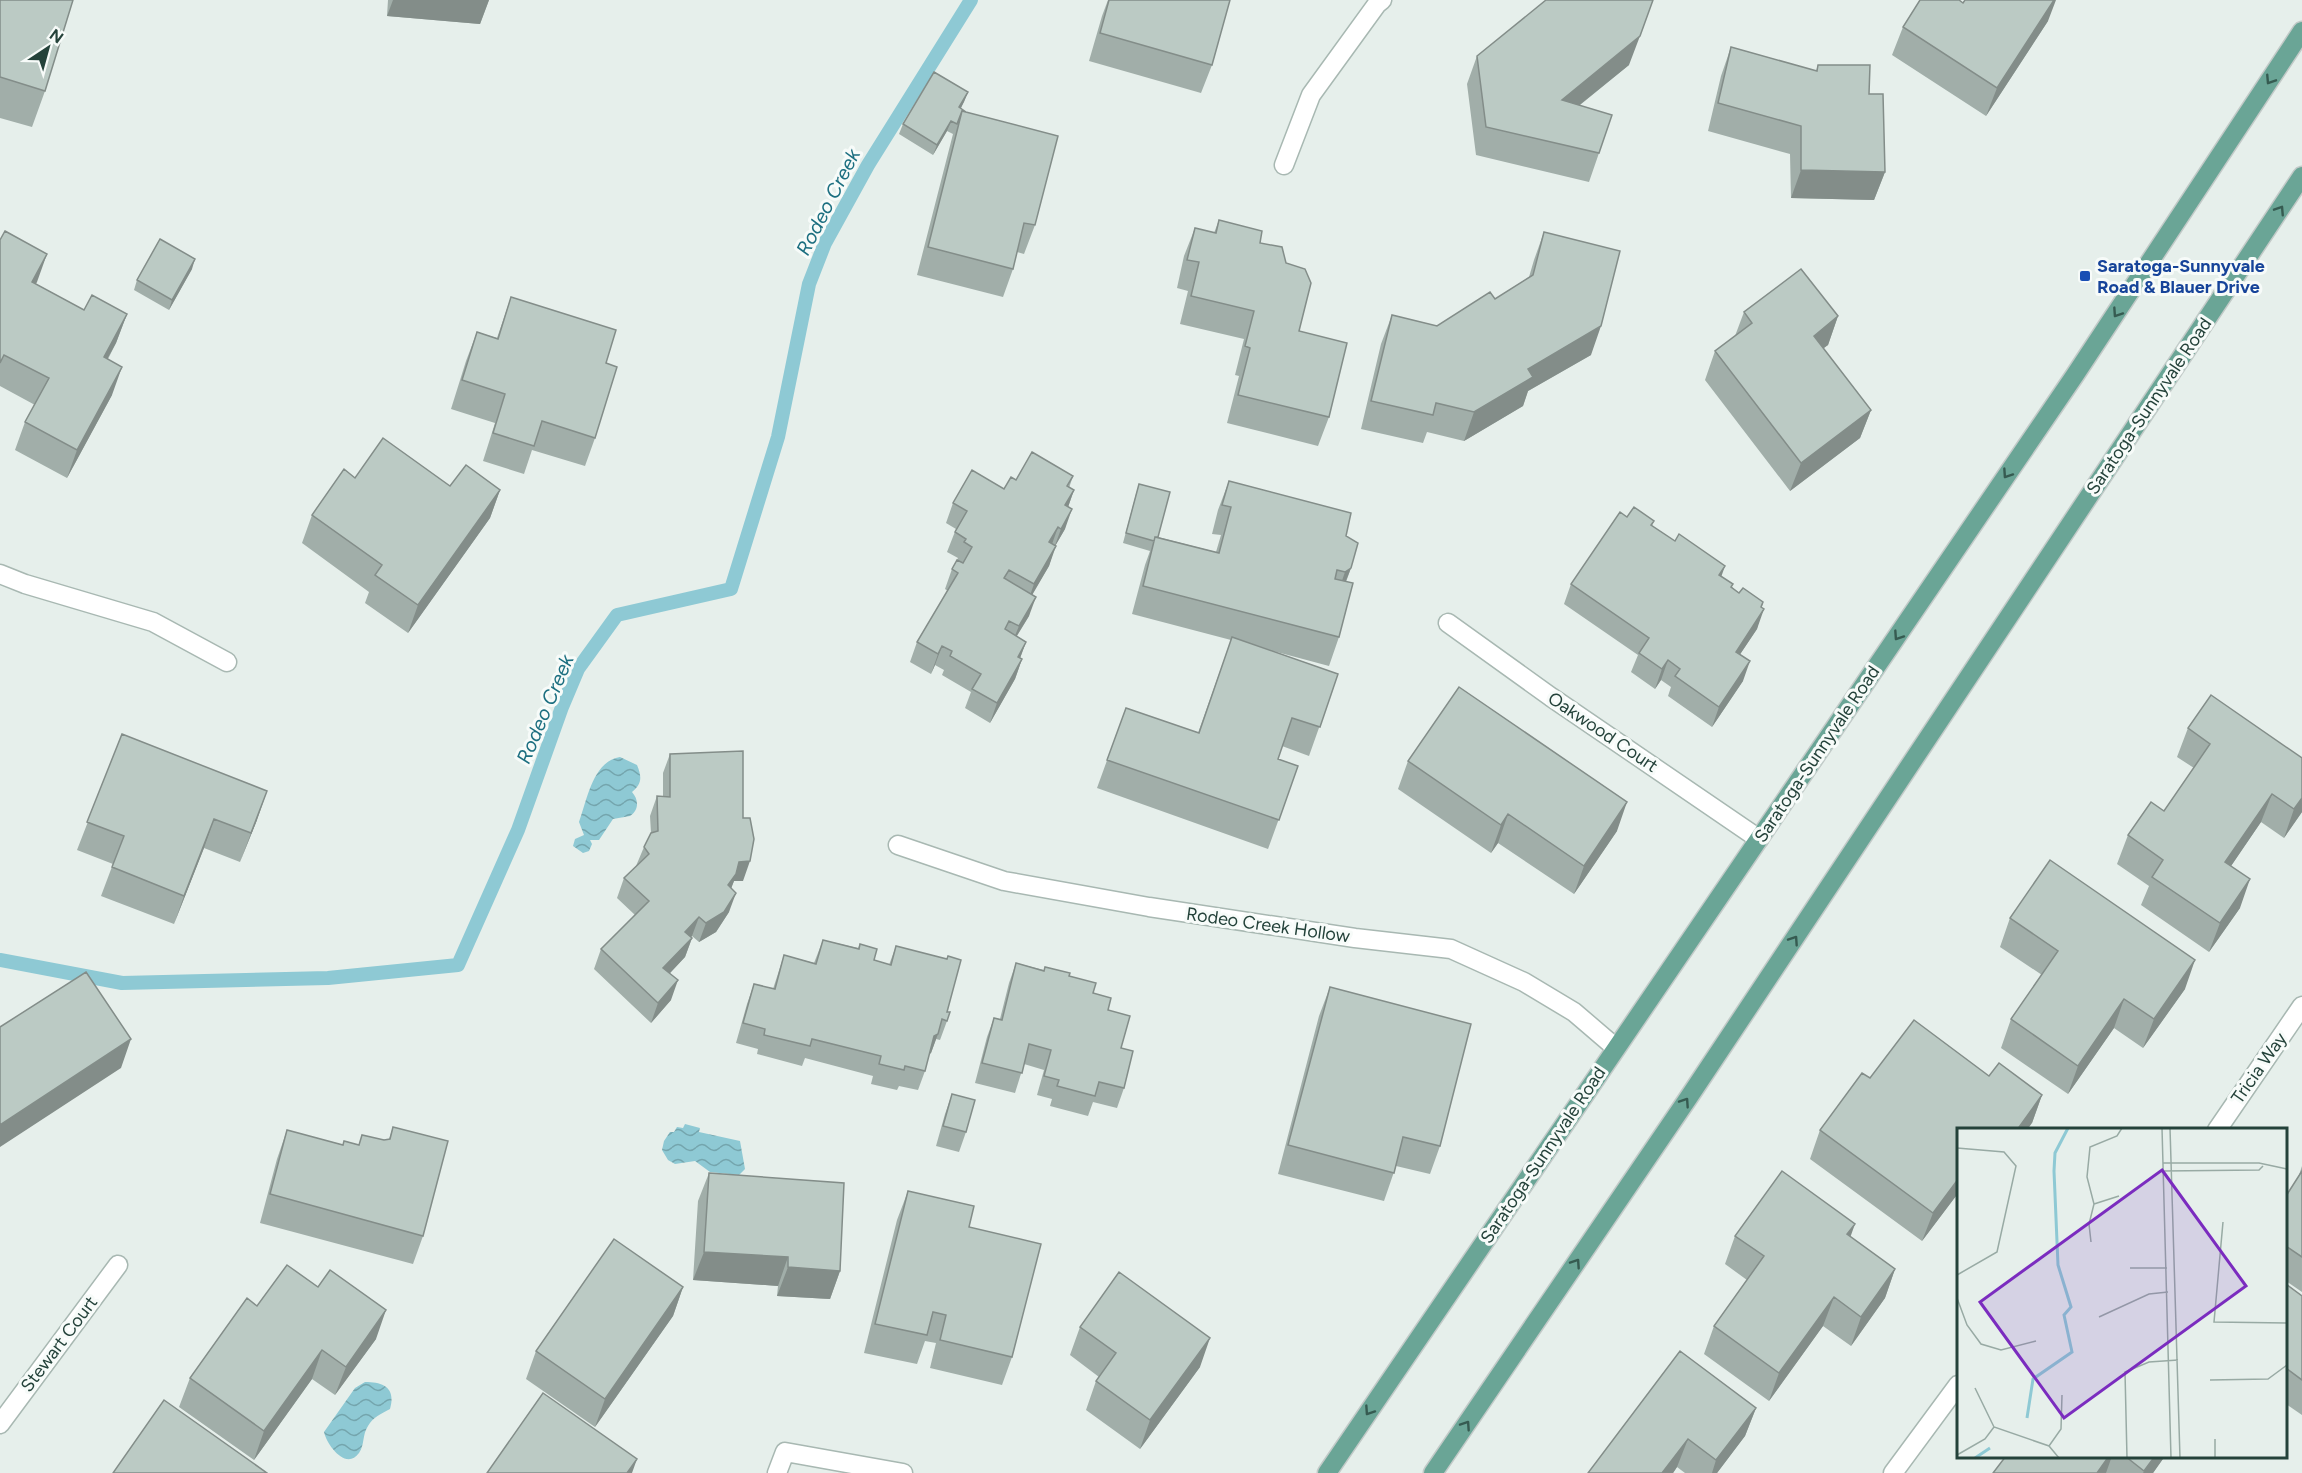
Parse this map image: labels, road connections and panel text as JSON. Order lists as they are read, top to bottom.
{
  "streets": {
    "main road": ["Saratoga-Sunnyvale Road"],
    "street": [
      "Oakwood Court",
      "Rodeo Creek Hollow",
      "Tricia Way",
      "Stewart Court"
    ]
  },
  "crossings": [
    ["Saratoga-Sunnyvale Road", "Oakwood Court"],
    ["Saratoga-Sunnyvale Road", "Rodeo Creek Hollow"]
  ],
  "water": ["Rodeo Creek"],
  "places": {
    "transit": ["Saratoga-Sunnyvale Road & Blauer Drive"]
  },
  "north": "top right"
}
